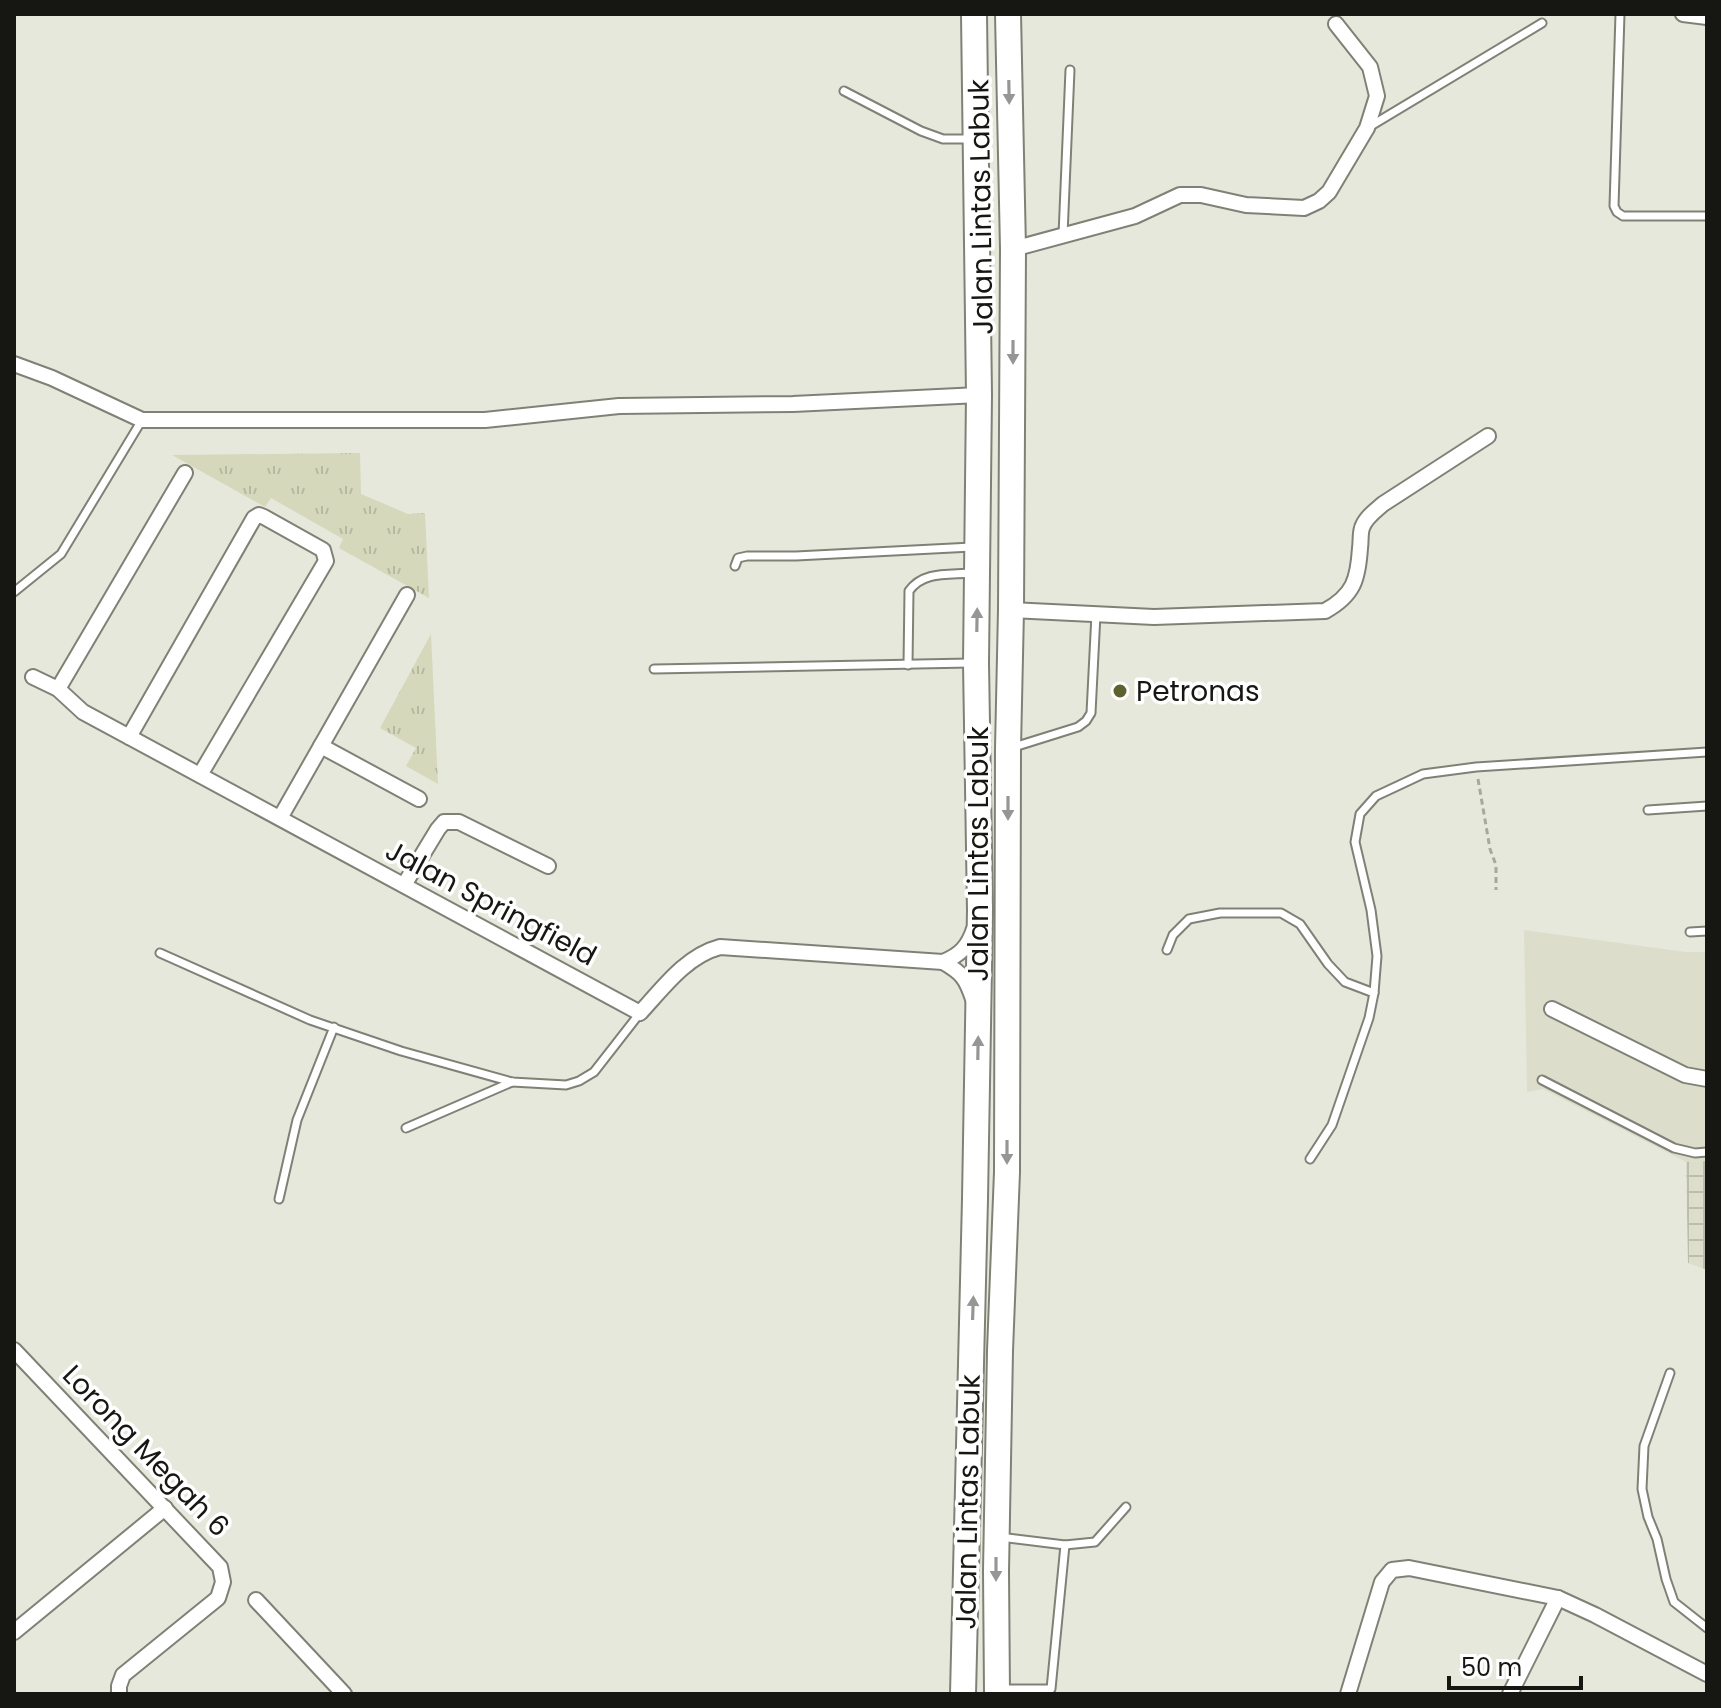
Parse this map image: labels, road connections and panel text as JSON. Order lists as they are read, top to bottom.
{
  "streets": {
    "main road": ["Jalan Lintas Labuk"],
    "street": ["Jalan Springfield", "Lorong Megah 6"]
  },
  "places": ["Petronas"],
  "scale_bar": "50 m"
}
